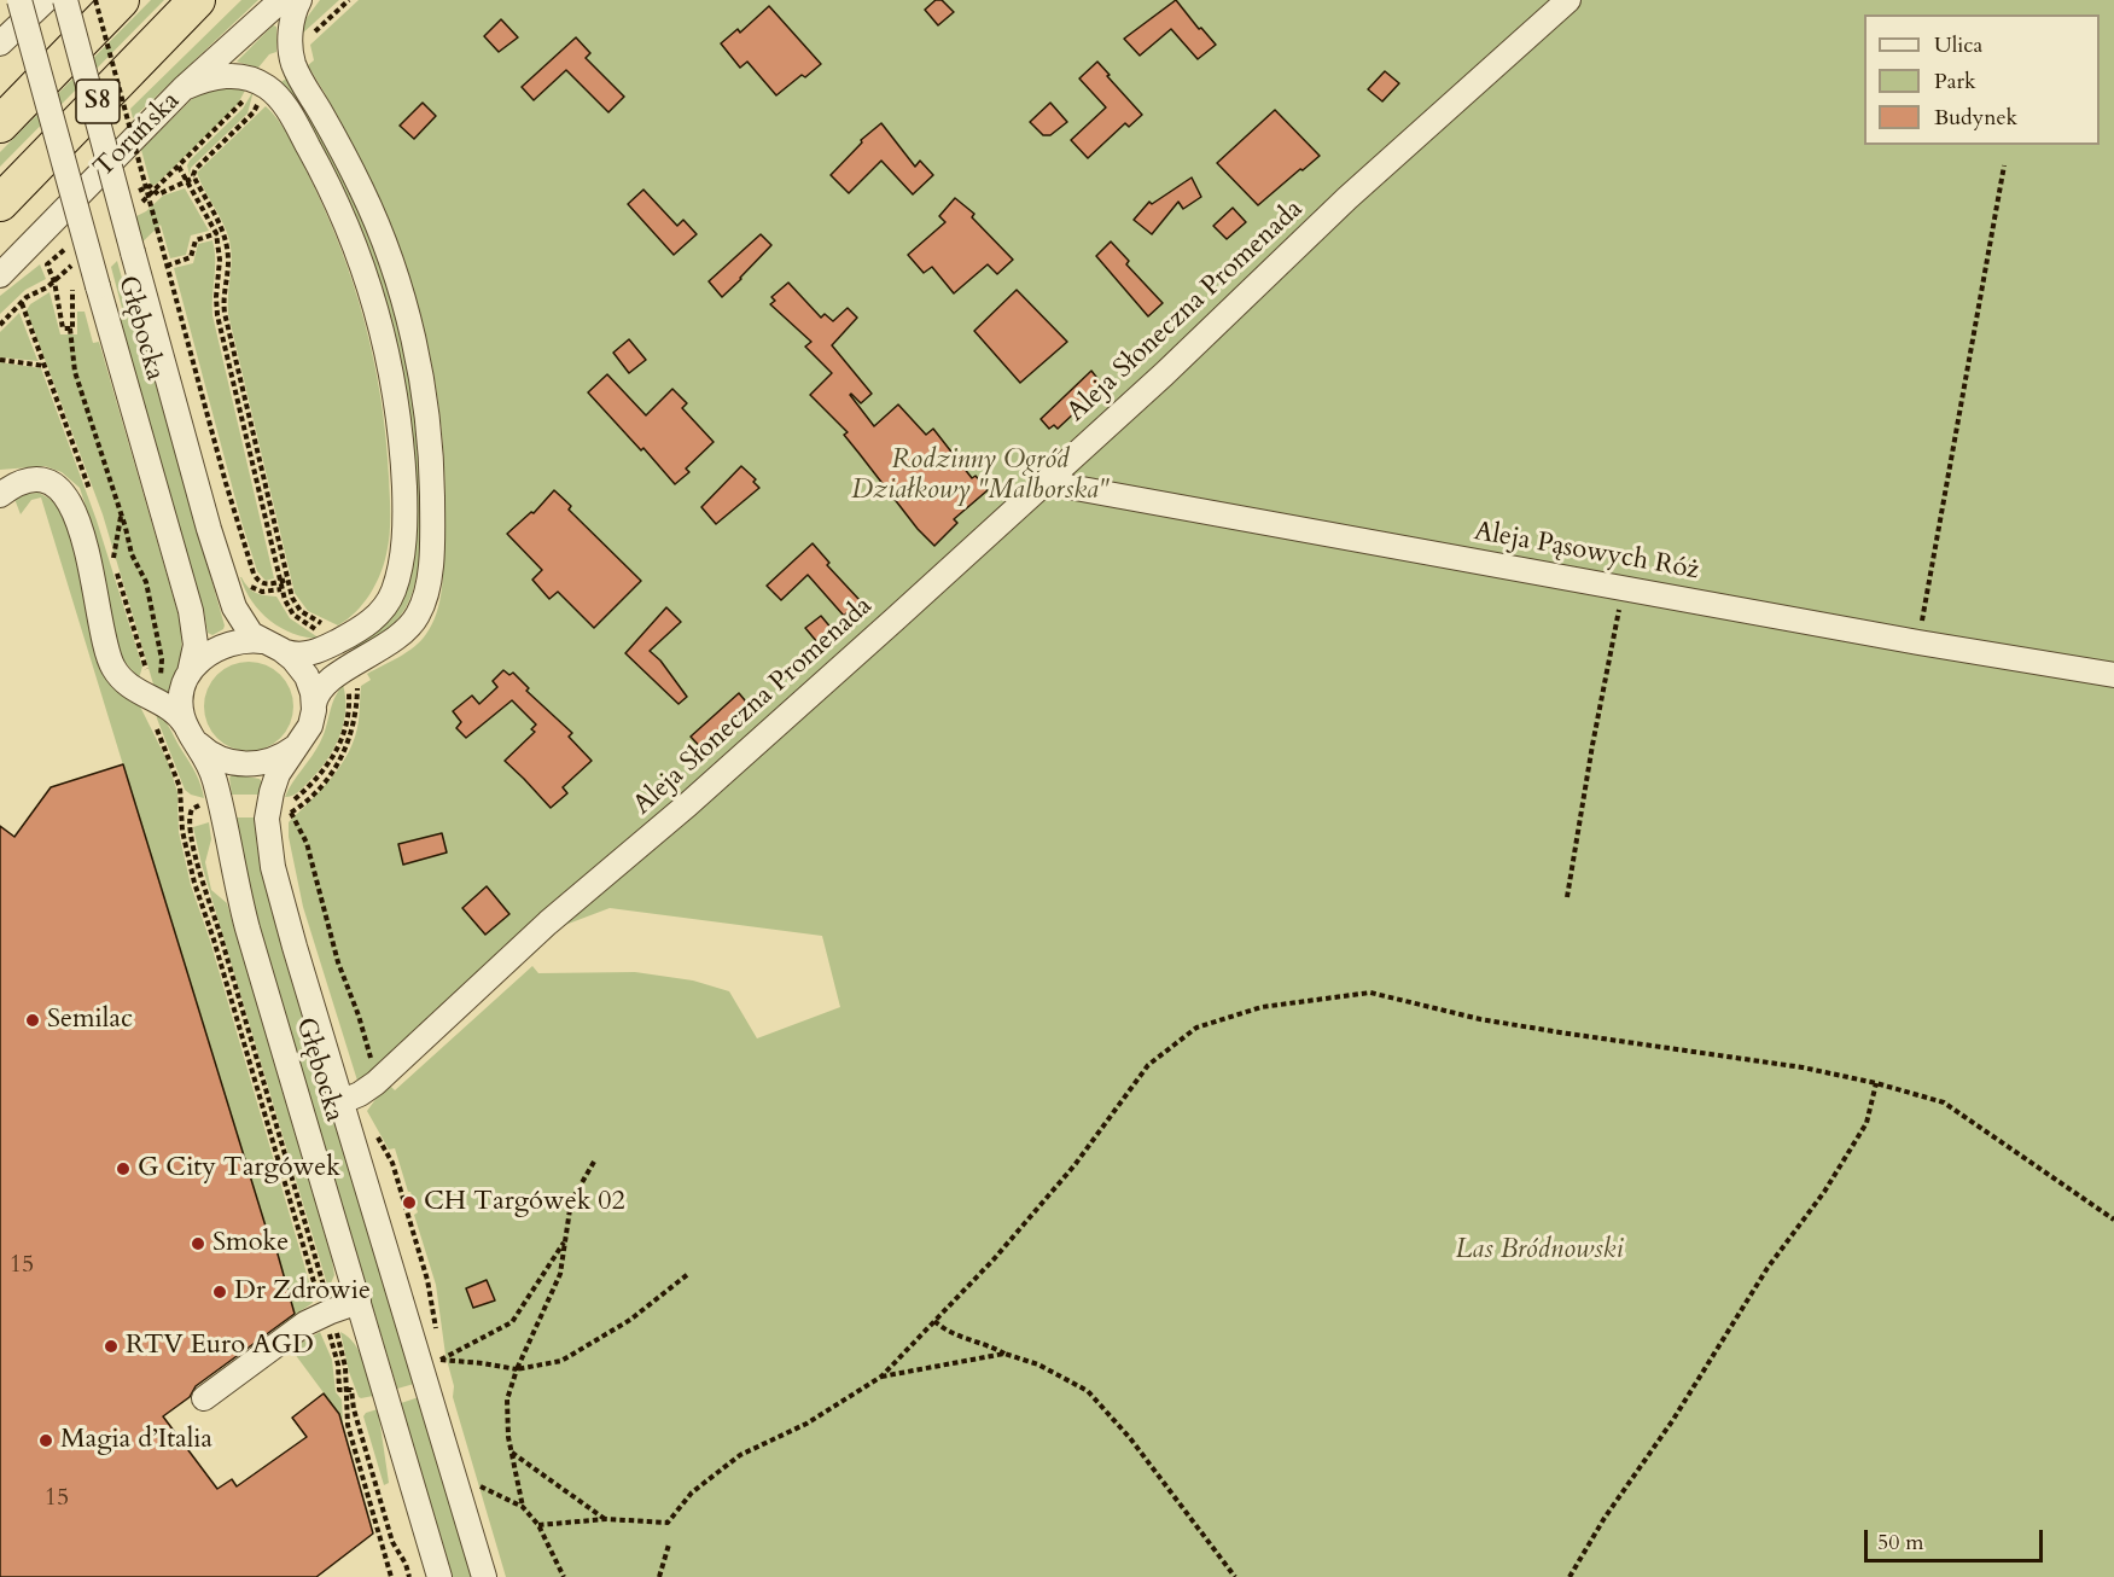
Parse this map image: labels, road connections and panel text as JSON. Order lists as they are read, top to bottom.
{
  "streets": {
    "highway": ["S8", "Toruńska"],
    "street": ["Aleja Słoneczna Promenada", "Głębocka", "Aleja Pąsowych Róż"]
  },
  "crossings": [
    ["Aleja Słoneczna Promenada", "Głębocka"],
    ["Aleja Słoneczna Promenada", "Aleja Pąsowych Róż"]
  ],
  "parks": ["Rodzinny Ogród Działkowy \"Malborska\"", "Las Bródnowski"],
  "places": [
    "Semilac",
    "G City Targówek",
    "CH Targówek 02",
    "Smoke",
    "Dr Zdrowie",
    "RTV Euro AGD",
    "Magia d’Italia"
  ],
  "house_numbers": ["15", "15"],
  "legend": ["Ulica", "Park", "Budynek"],
  "scale_bar": "50 m"
}
